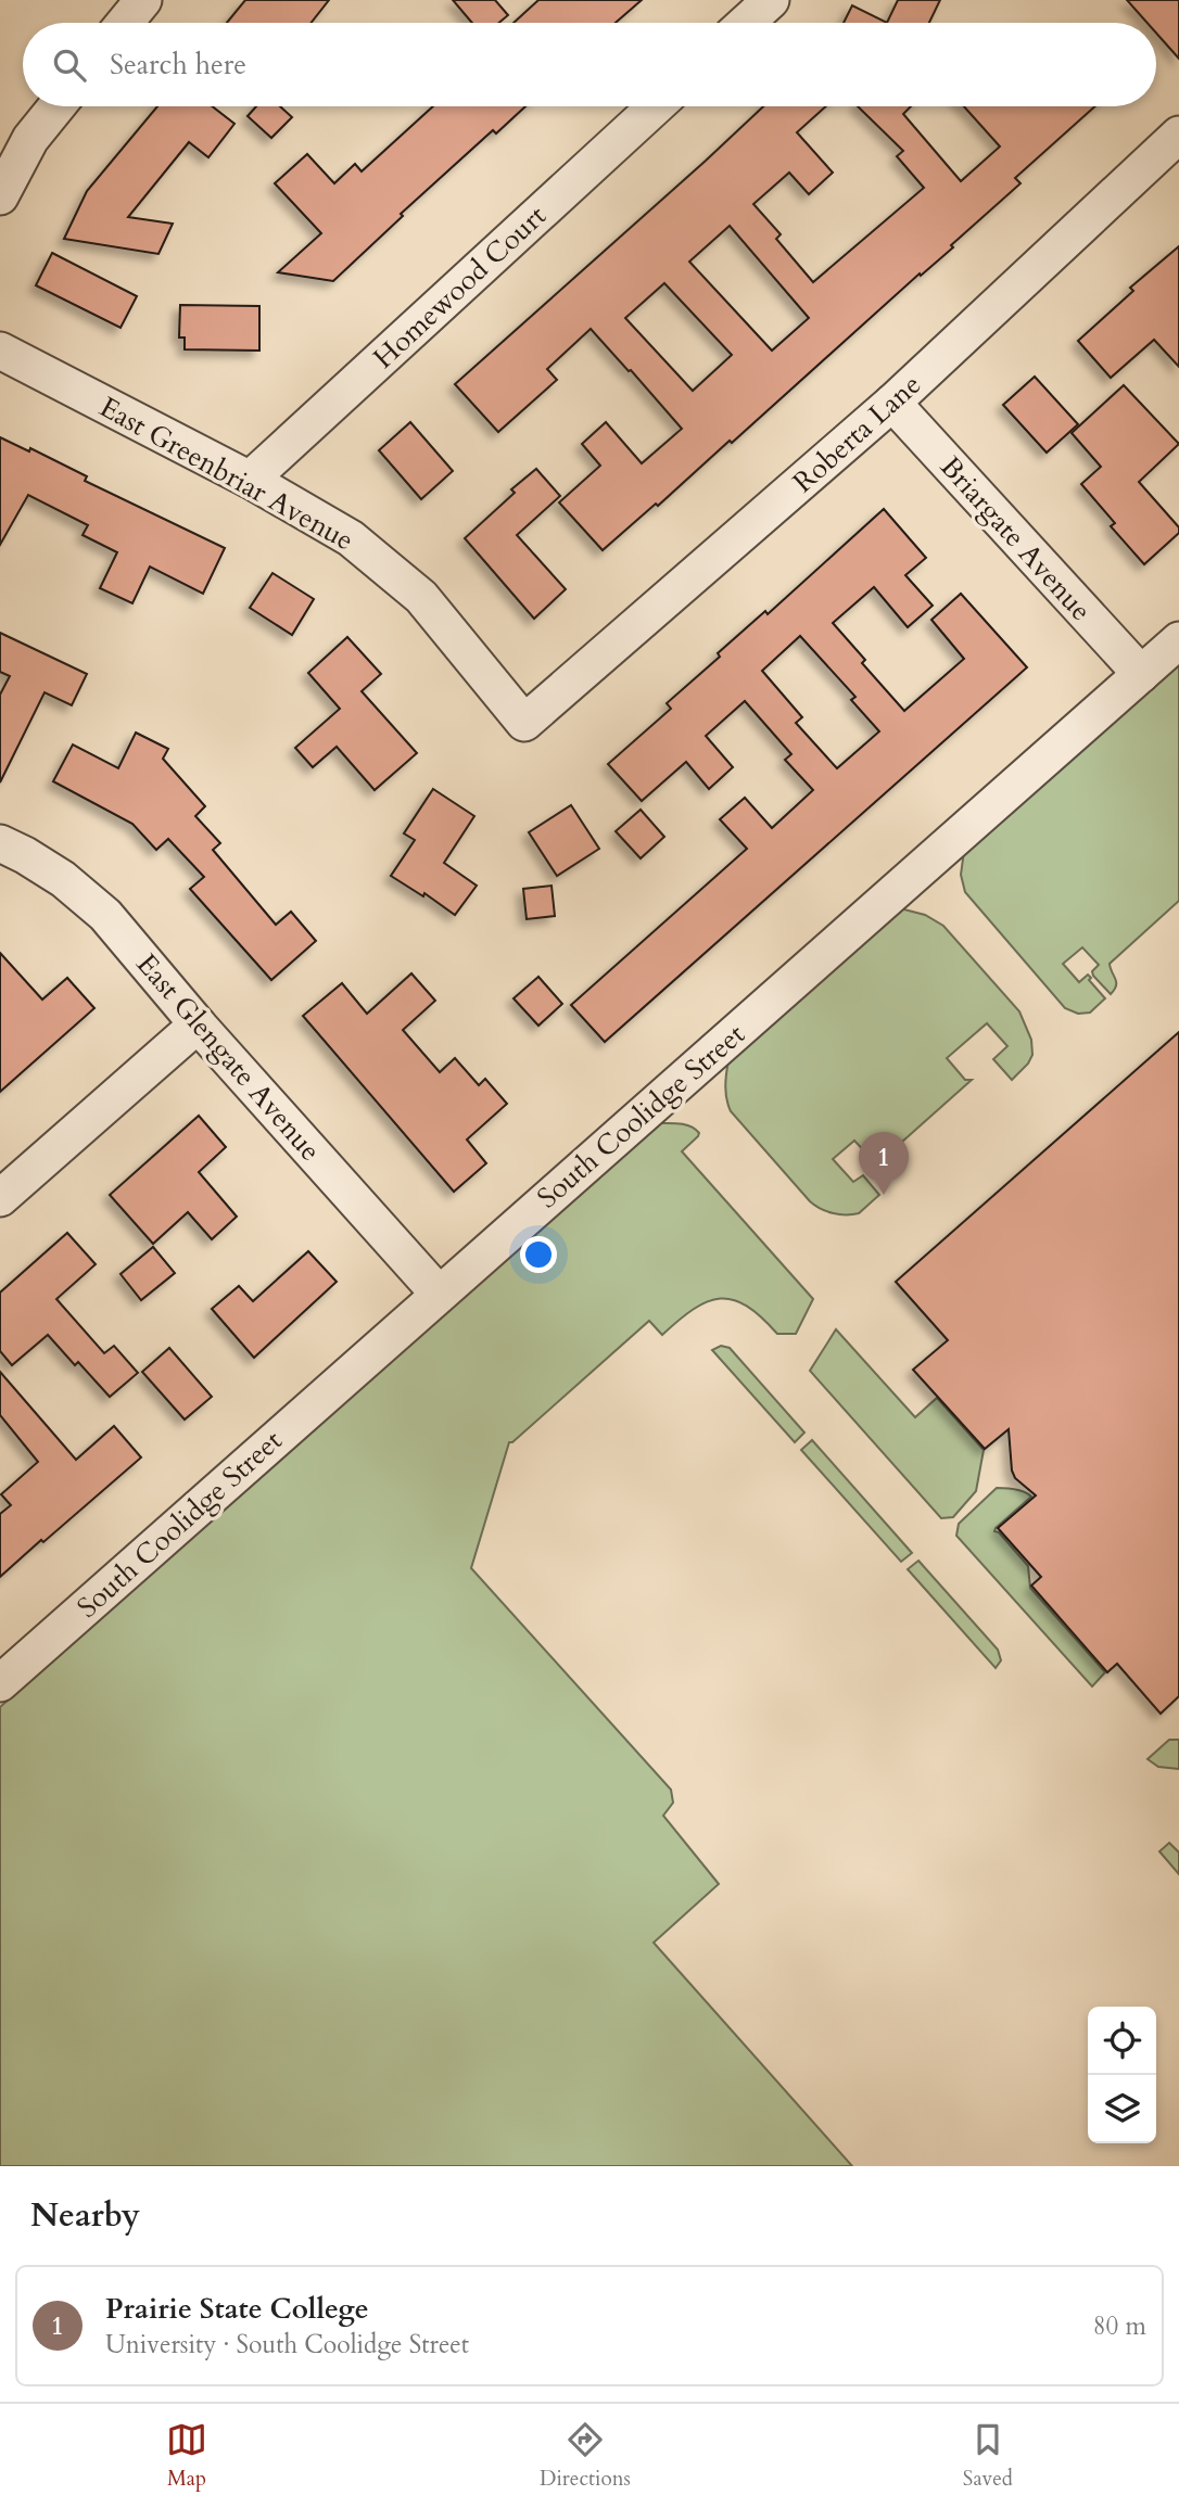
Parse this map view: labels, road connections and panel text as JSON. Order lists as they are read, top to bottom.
{
  "streets": {
    "street": [
      "Homewood Court",
      "Roberta Lane",
      "East Greenbriar Avenue",
      "Briargate Avenue",
      "East Glengate Avenue",
      "South Coolidge Street"
    ]
  },
  "crossings": [
    ["Homewood Court", "East Greenbriar Avenue"],
    ["Roberta Lane", "East Greenbriar Avenue"],
    ["Roberta Lane", "Briargate Avenue"],
    ["Briargate Avenue", "South Coolidge Street"],
    ["East Glengate Avenue", "South Coolidge Street"]
  ],
  "page": {
    "search": "Search here",
    "pins": "1",
    "heading": "Nearby",
    "list": [
      {
        "mark": "1",
        "name": "Prairie State College",
        "note": "University · South Coolidge Street",
        "value": "80 m"
      }
    ],
    "nav": ["Map", "Directions", "Saved"]
  }
}
